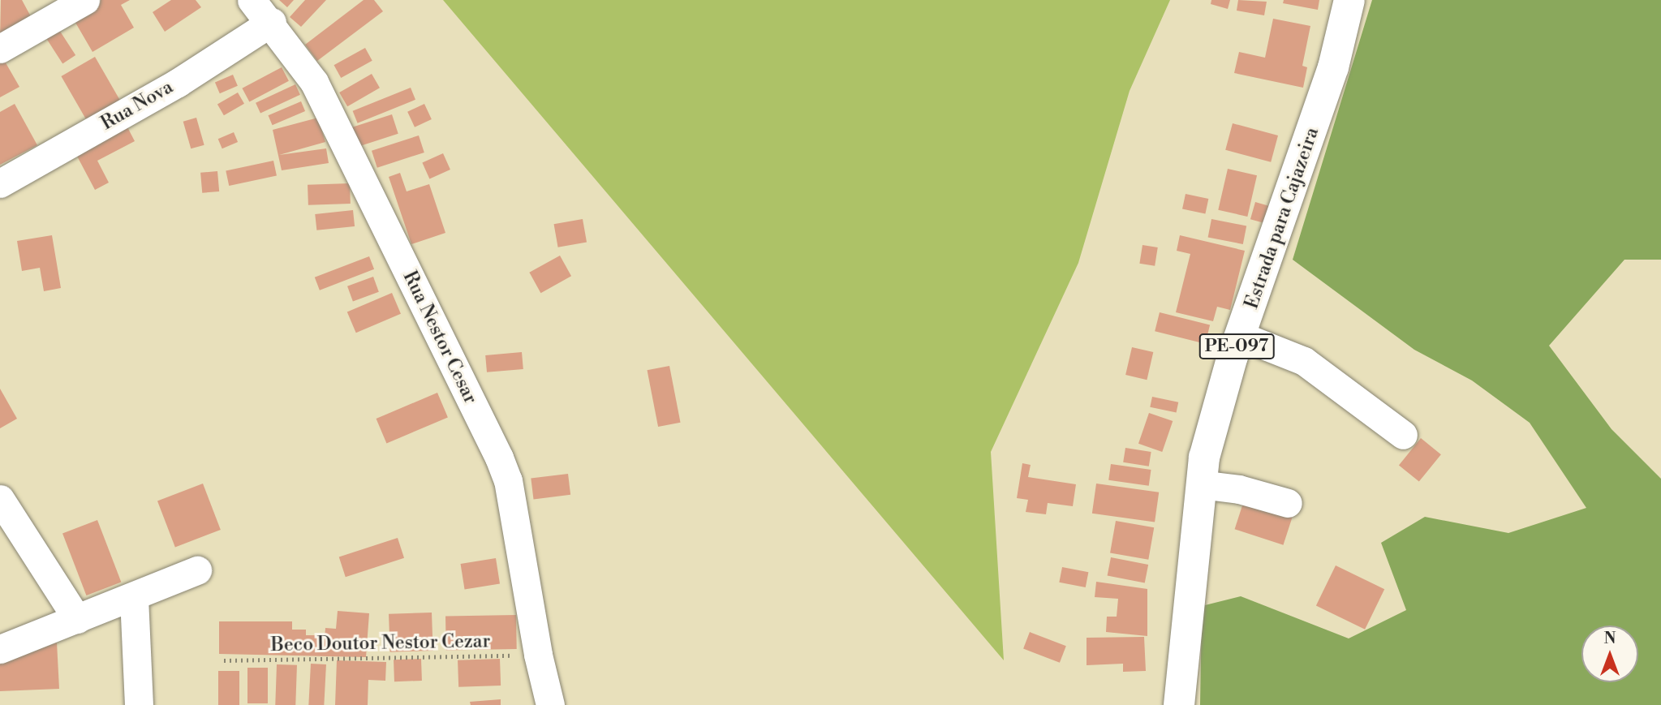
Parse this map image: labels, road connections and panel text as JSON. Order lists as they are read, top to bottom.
{
  "streets": {
    "main road": ["Estrada para Cajazeira", "PE-097"],
    "street": ["Rua Nova", "Rua Nestor Cesar"],
    "path": ["Beco Doutor Nestor Cezar"]
  },
  "crossings": [
    ["Rua Nova", "Rua Nestor Cesar"],
    ["Rua Nestor Cesar", "Beco Doutor Nestor Cezar"]
  ],
  "north": "top"
}
